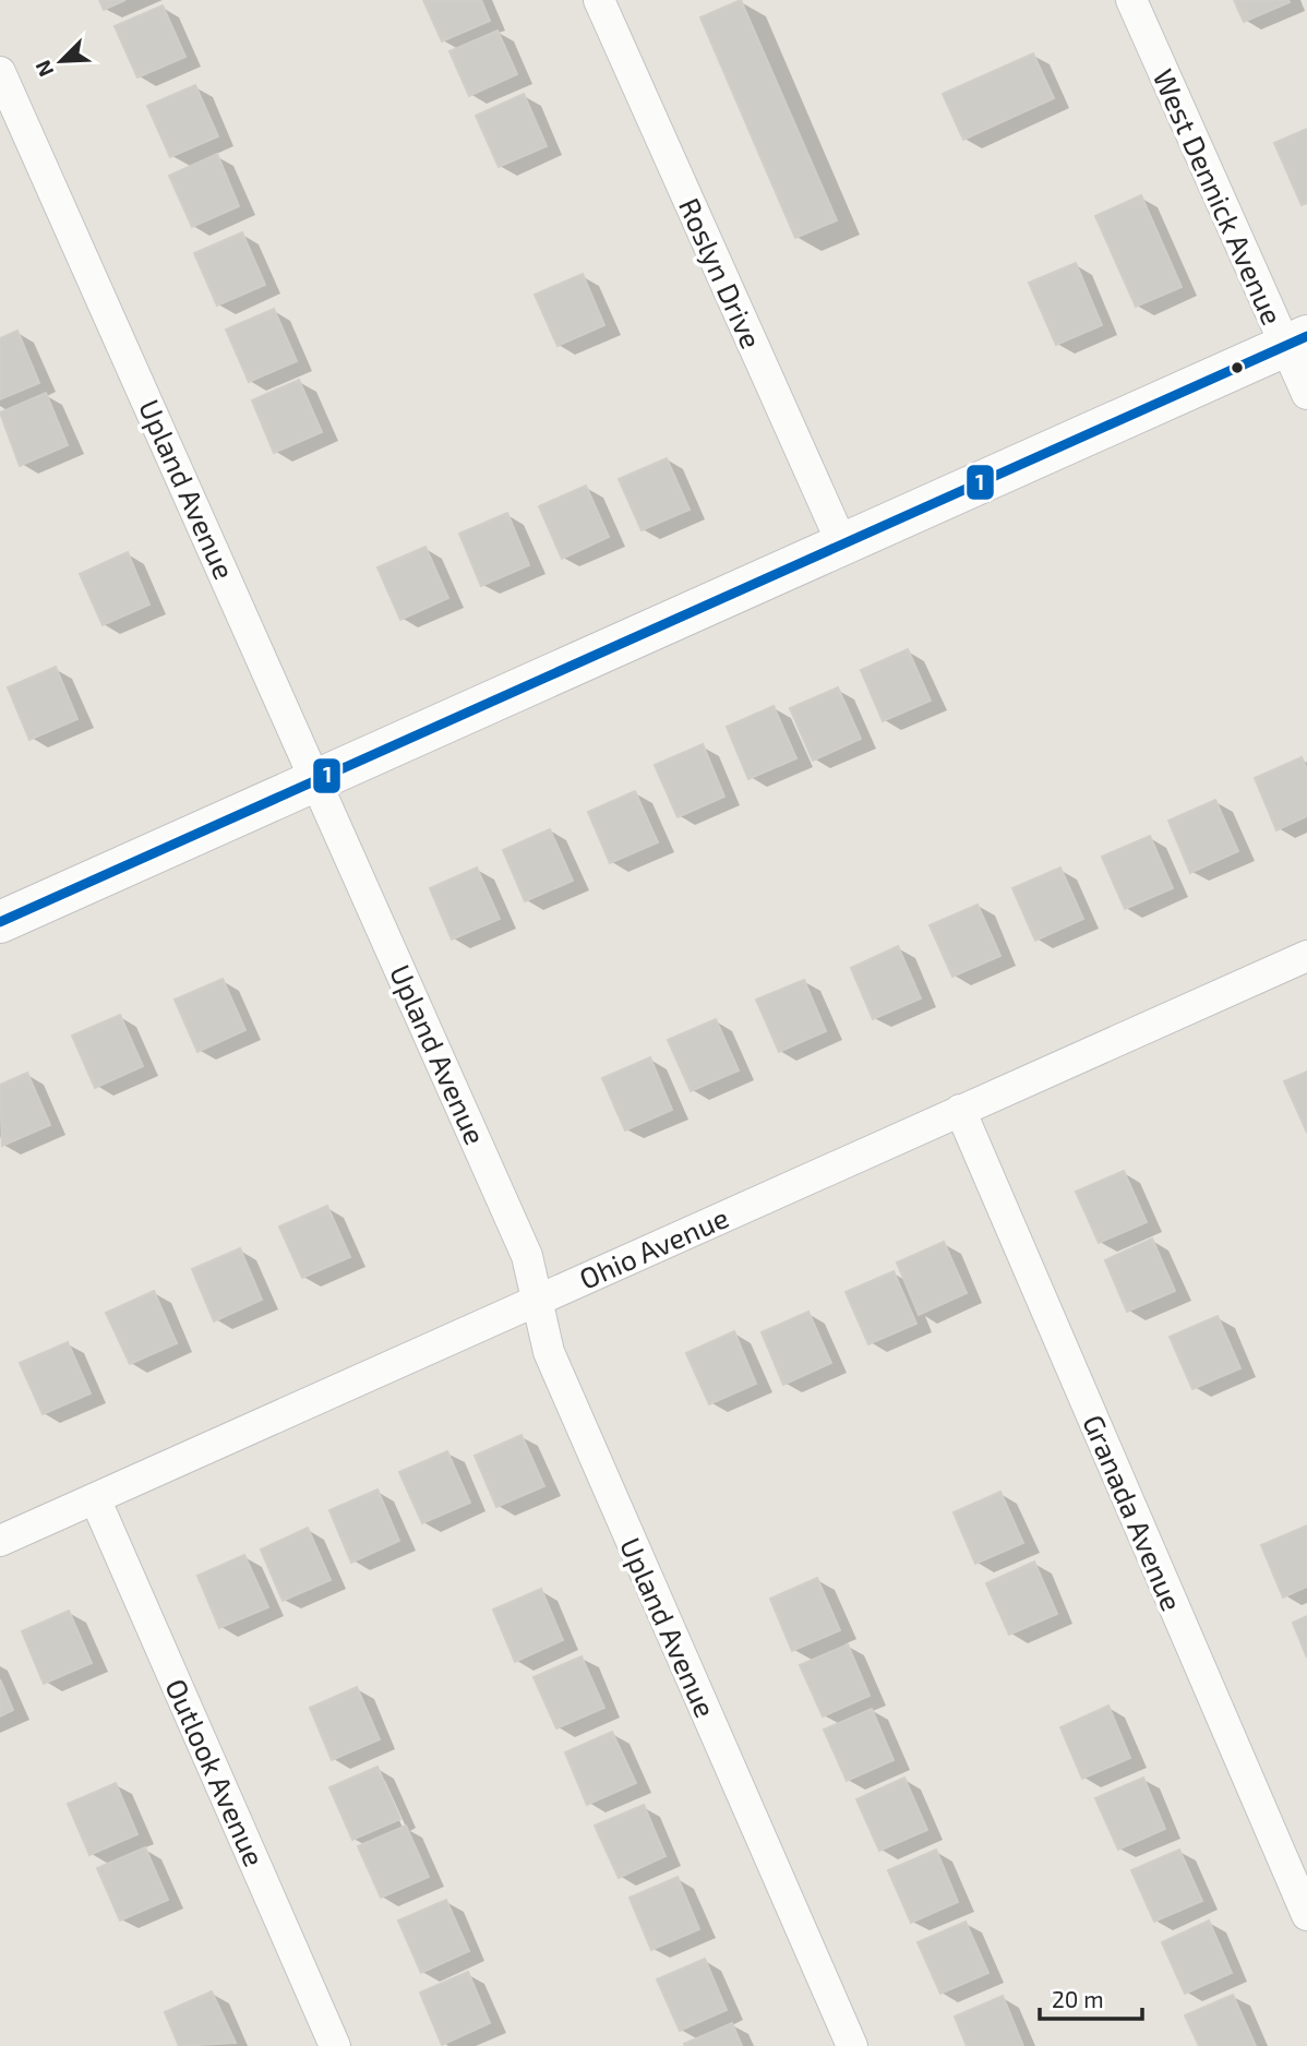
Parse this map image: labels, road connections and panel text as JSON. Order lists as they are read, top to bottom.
{
  "streets": {
    "street": [
      "West Dennick Avenue",
      "Roslyn Drive",
      "Upland Avenue",
      "Ohio Avenue",
      "Granada Avenue",
      "Outlook Avenue"
    ]
  },
  "crossings": [
    ["Upland Avenue", "Ohio Avenue"],
    ["Ohio Avenue", "Granada Avenue"],
    ["Ohio Avenue", "Outlook Avenue"]
  ],
  "lines": ["transit line 1"],
  "scale_bar": "20 m",
  "north": "bottom left"
}
